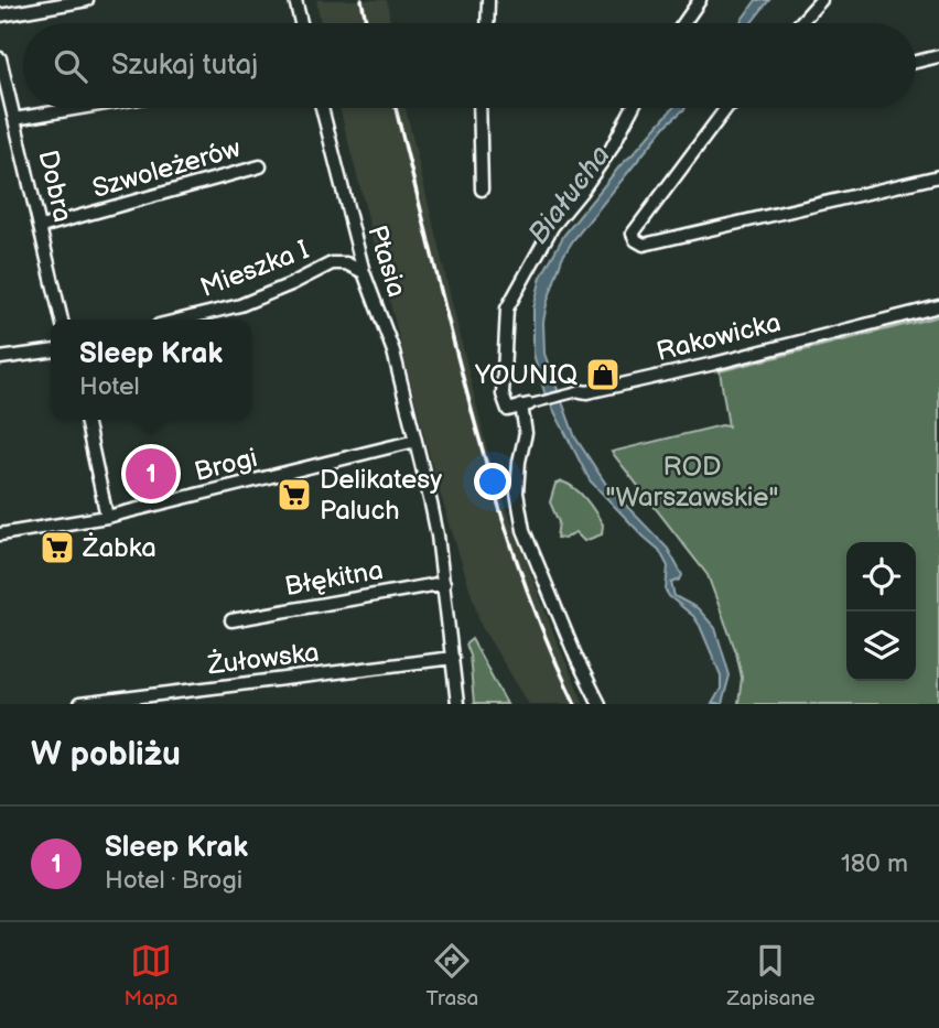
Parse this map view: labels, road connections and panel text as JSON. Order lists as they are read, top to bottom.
{
  "streets": {
    "street": [
      "Szwoleżerów",
      "Dobra",
      "Ptasia",
      "Mieszka I",
      "Rakowicka",
      "Brogi",
      "Błękitna",
      "Żułowska"
    ]
  },
  "crossings": [
    ["Szwoleżerów", "Dobra"],
    ["Ptasia", "Mieszka I"],
    ["Ptasia", "Brogi"],
    ["Ptasia", "Błękitna"],
    ["Ptasia", "Żułowska"]
  ],
  "water": ["Białucha"],
  "parks": ["ROD \"Warszawskie\""],
  "places": {
    "shop": ["YOUNIQ"],
    "supermarket": ["Delikatesy Paluch", "Żabka"]
  },
  "page": {
    "search": "Szukaj tutaj",
    "popup": ["Sleep Krak", "Hotel"],
    "pins": "1",
    "heading": "W pobliżu",
    "list": [
      {
        "mark": "1",
        "name": "Sleep Krak",
        "note": "Hotel · Brogi",
        "value": "180 m"
      }
    ],
    "nav": ["Mapa", "Trasa", "Zapisane"]
  }
}
